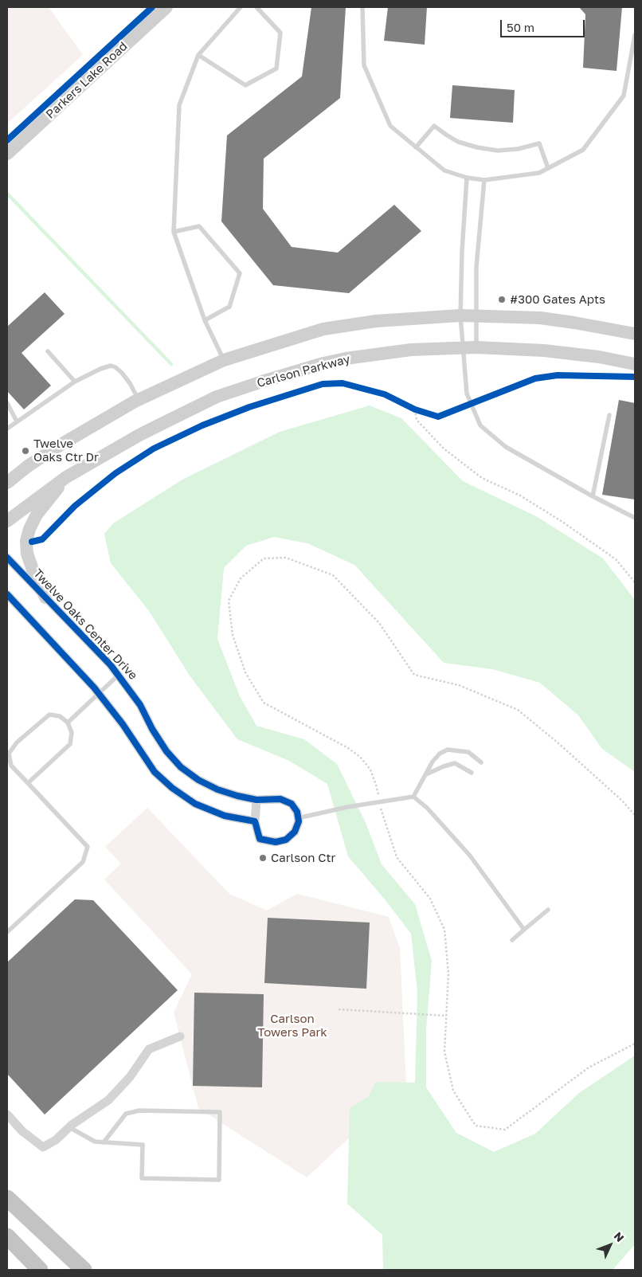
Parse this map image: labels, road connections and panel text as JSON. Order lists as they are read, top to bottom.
{
  "streets": {
    "main road": ["Parkers Lake Road", "Carlson Parkway"],
    "street": ["Twelve Oaks Center Drive"]
  },
  "parks": ["Carlson Towers Park"],
  "places": ["#300 Gates Apts", "Twelve Oaks Ctr Dr", "Carlson Ctr"],
  "scale_bar": "50 m",
  "north": "top right"
}
